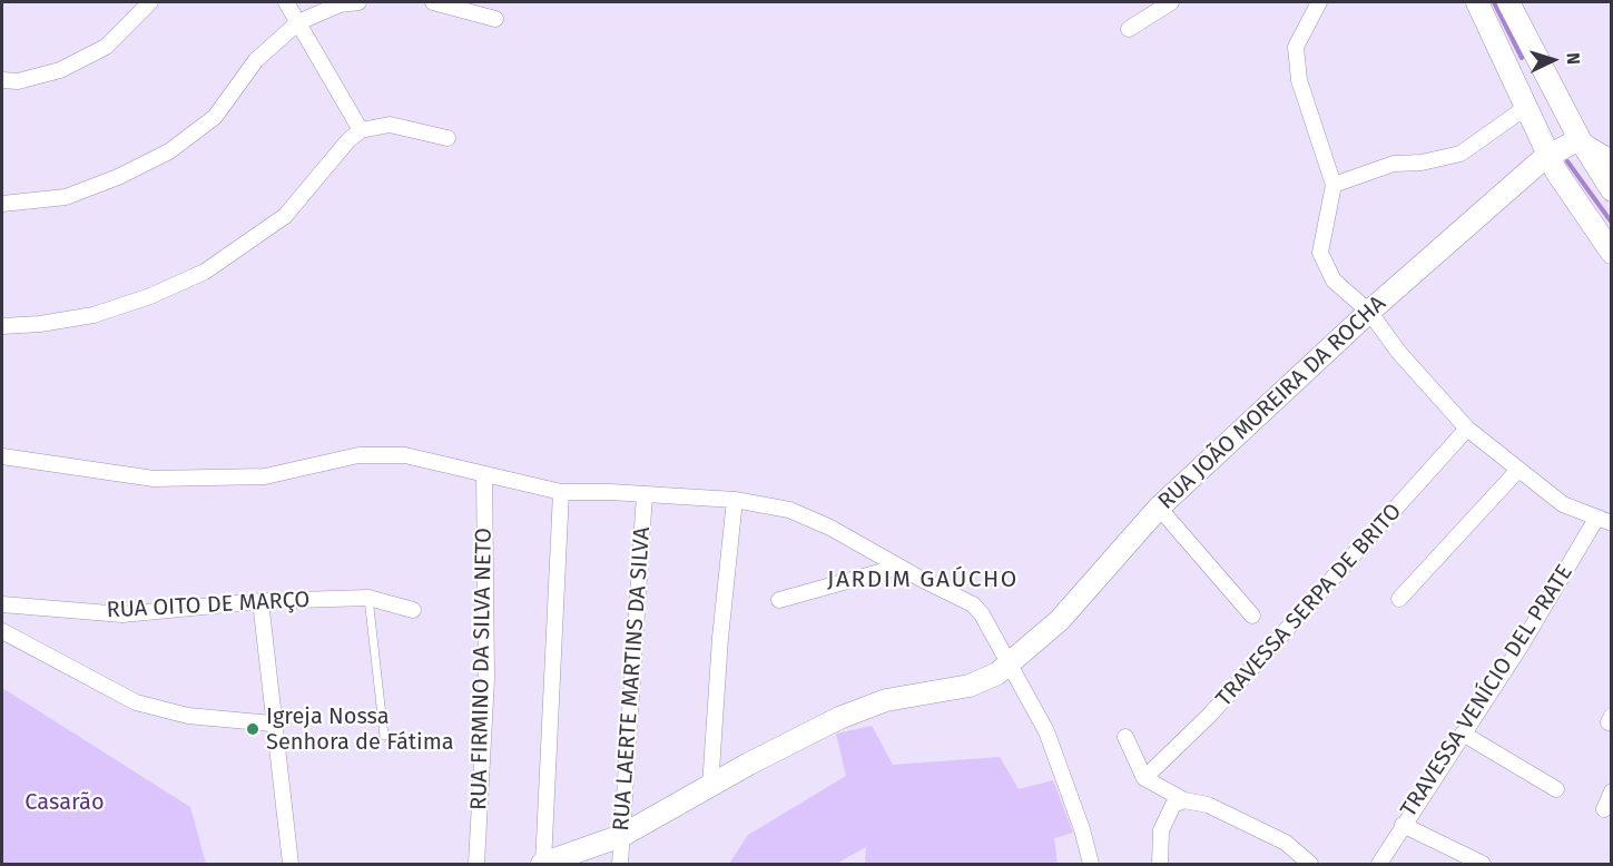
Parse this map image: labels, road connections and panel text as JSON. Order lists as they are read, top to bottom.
{
  "streets": {
    "street": [
      "RUA JOÃO MOREIRA DA ROCHA",
      "RUA OITO DE MARÇO",
      "TRAVESSA SERPA DE BRITO",
      "RUA FIRMINO DA SILVA NETO",
      "RUA LAERTE MARTINS DA SILVA",
      "TRAVESSA VENÍCIO DEL PRATE"
    ]
  },
  "crossings": [
    ["RUA JOÃO MOREIRA DA ROCHA", "RUA LAERTE MARTINS DA SILVA"]
  ],
  "districts": ["JARDIM GAÚCHO"],
  "parks": ["Casarão"],
  "places": ["Igreja Nossa Senhora de Fátima"],
  "north": "right"
}
